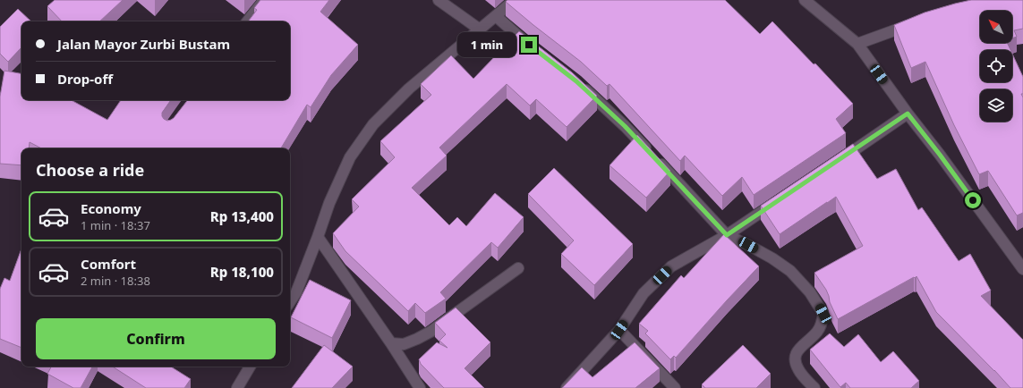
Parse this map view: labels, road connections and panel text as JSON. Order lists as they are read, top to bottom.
{
  "north": "top left",
  "page": {
    "banner": ["Jalan Mayor Zurbi Bustam", "Drop-off"],
    "bubble": "1 min",
    "heading": "Choose a ride",
    "list": [
      {
        "name": "Economy",
        "note": "1 min · 18:37",
        "value": "Rp 13,400"
      },
      {
        "name": "Comfort",
        "note": "2 min · 18:38",
        "value": "Rp 18,100"
      }
    ],
    "buttons": "Confirm"
  }
}
